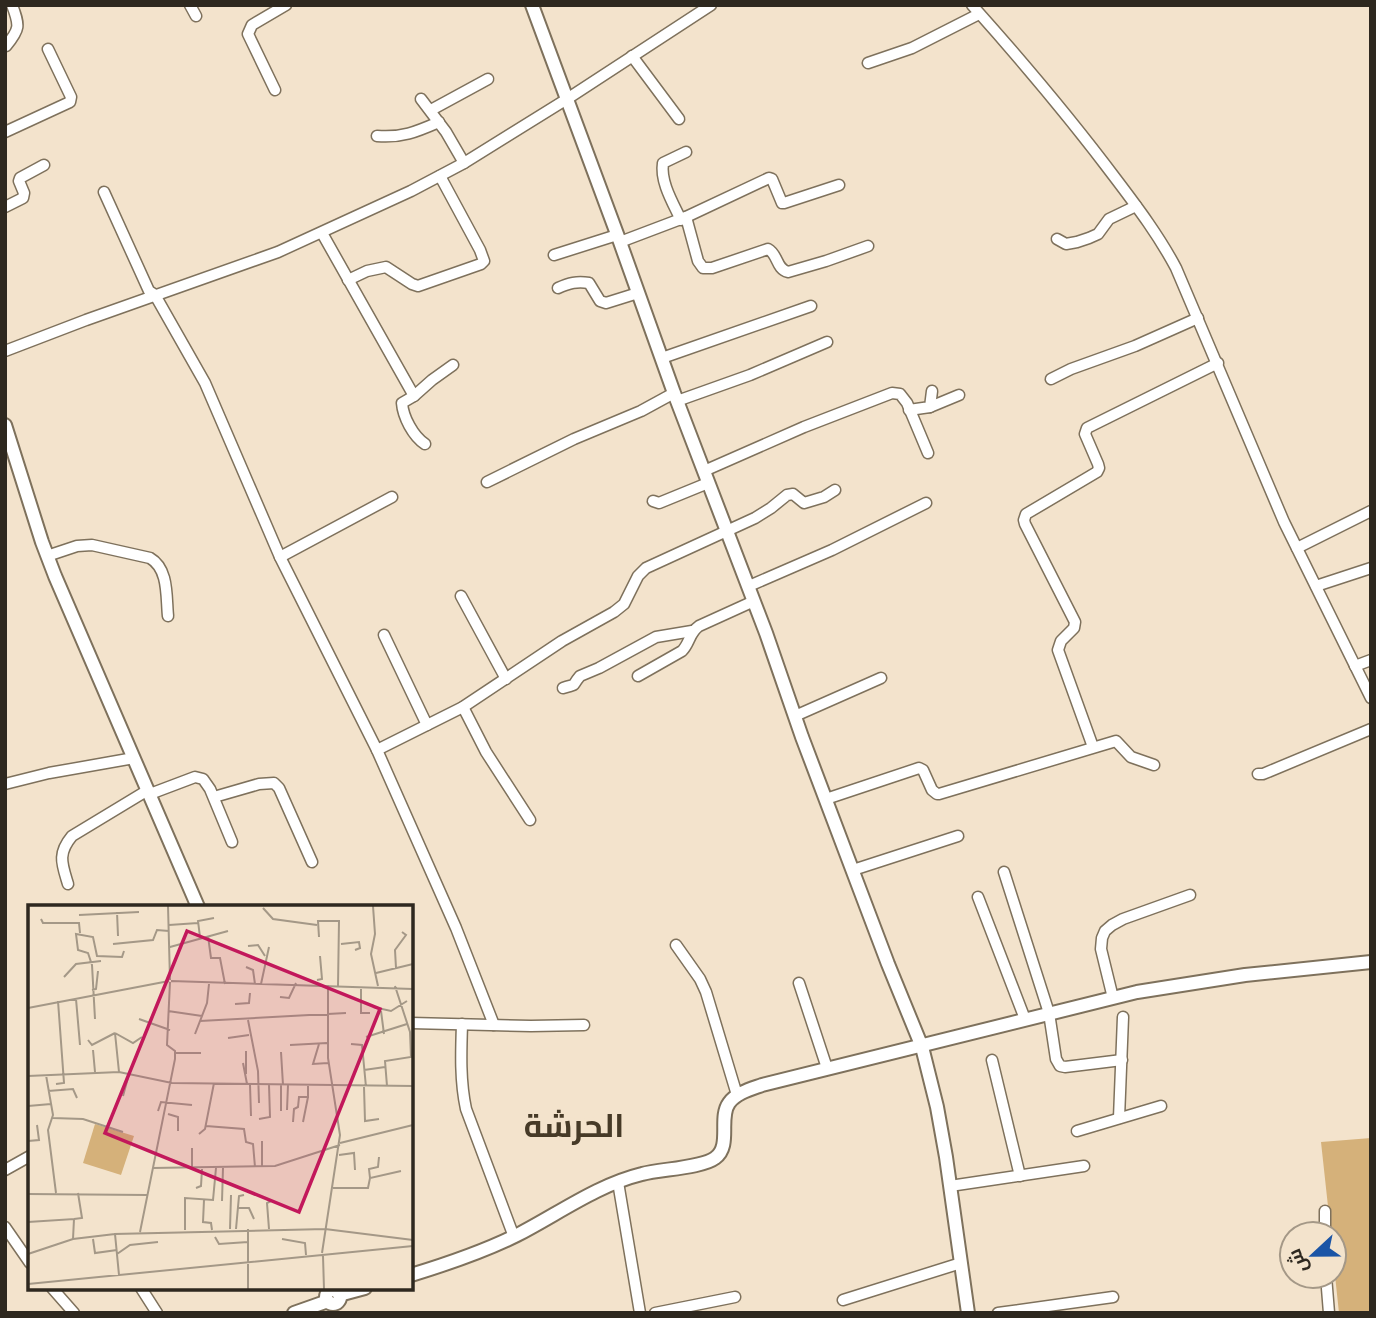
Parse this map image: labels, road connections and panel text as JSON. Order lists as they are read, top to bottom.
{
  "districts": ["الحرشة"],
  "north": "left"
}
